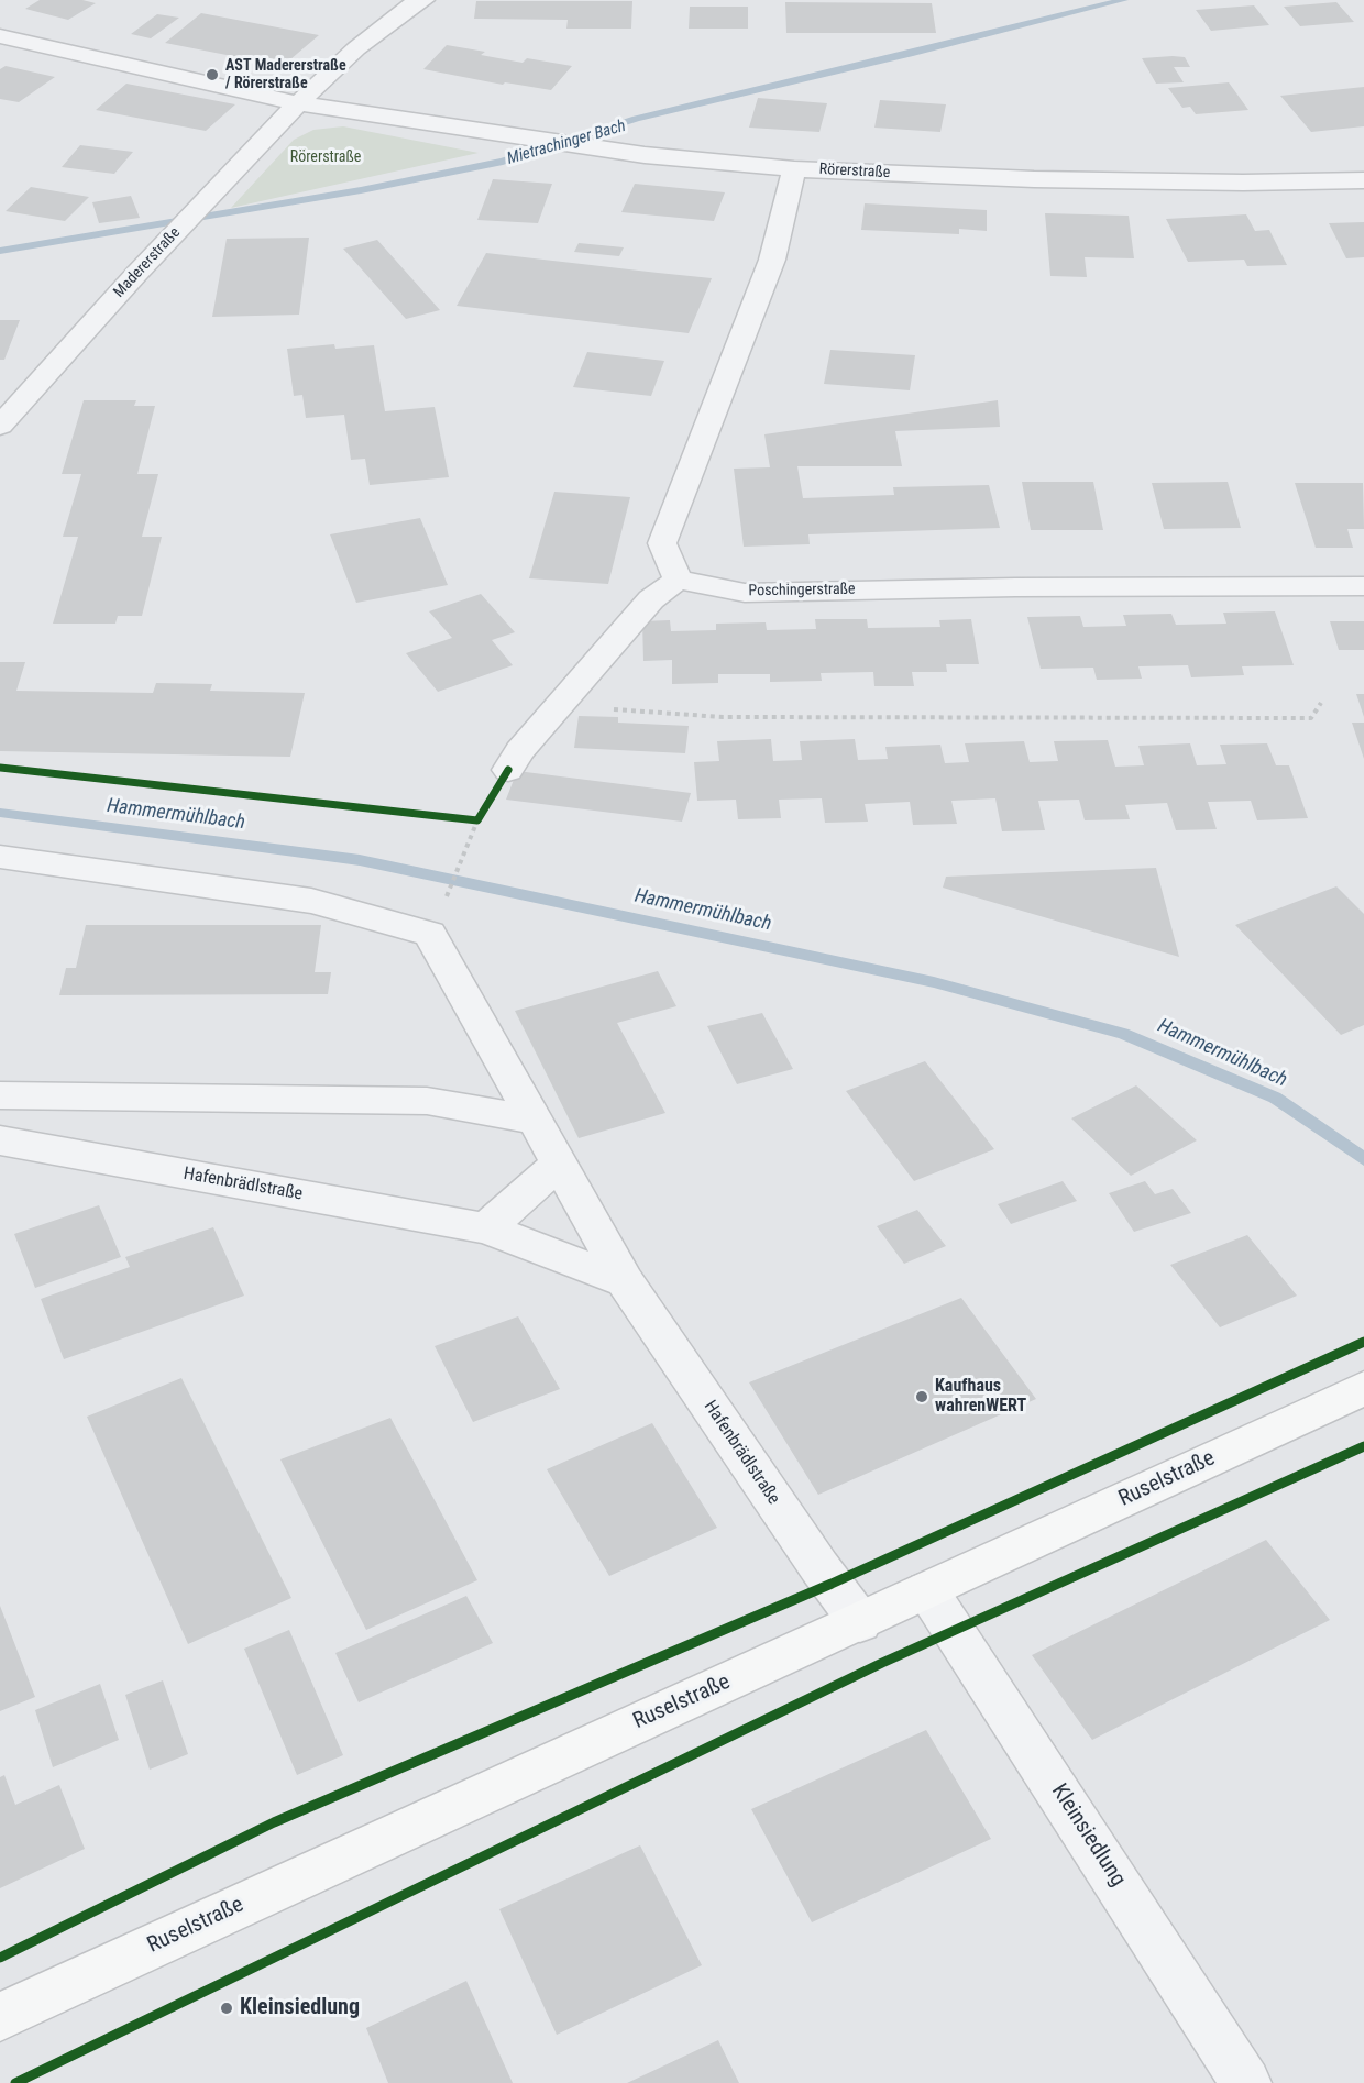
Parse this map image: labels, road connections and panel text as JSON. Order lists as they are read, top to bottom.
{
  "streets": {
    "main road": ["Ruselstraße"],
    "street": [
      "Rörerstraße",
      "Madererstraße",
      "Poschingerstraße",
      "Hafenbrädlstraße",
      "Kleinsiedlung"
    ]
  },
  "crossings": [
    ["Rörerstraße", "Madererstraße"],
    ["Hafenbrädlstraße", "Ruselstraße"],
    ["Ruselstraße", "Kleinsiedlung"]
  ],
  "water": ["Mietrachinger Bach", "Hammermühlbach"],
  "parks": ["Rörerstraße"],
  "places": ["AST Madererstraße / Rörerstraße", "Kaufhaus wahrenWERT", "Kleinsiedlung"]
}
